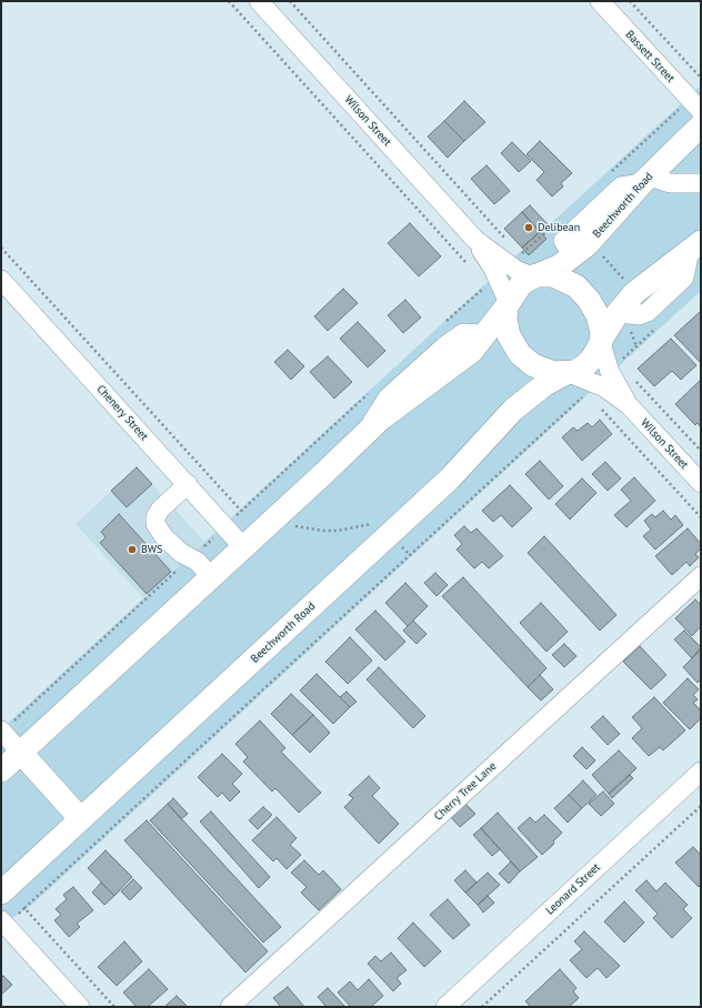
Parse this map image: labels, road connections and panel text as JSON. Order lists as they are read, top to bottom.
{
  "streets": {
    "main road": ["Beechworth Road"],
    "street": [
      "Bassett Street",
      "Wilson Street",
      "Chenery Street",
      "Cherry Tree Lane",
      "Leonard Street"
    ]
  },
  "crossings": [
    ["Wilson Street", "Beechworth Road"]
  ],
  "places": ["Delibean", "BWS"]
}
